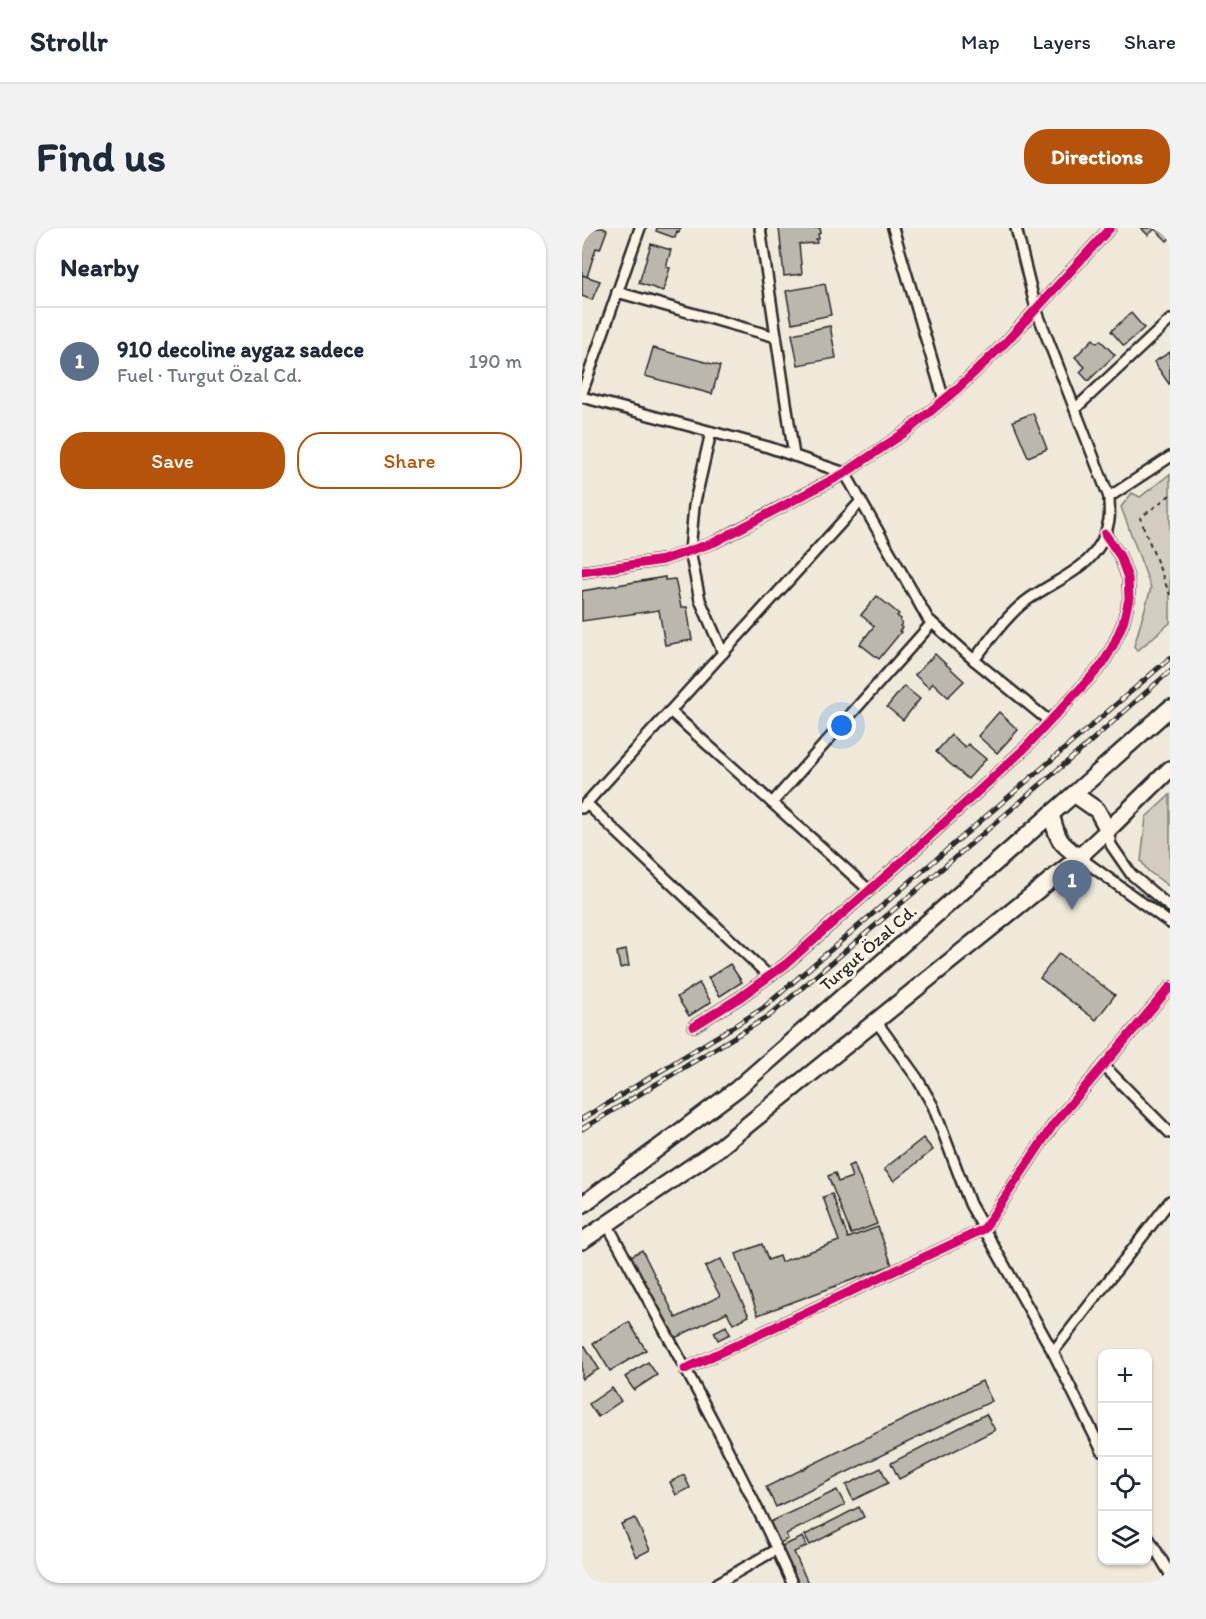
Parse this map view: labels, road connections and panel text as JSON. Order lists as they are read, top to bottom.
{
  "streets": {
    "main road": ["Turgut Özal Cd."]
  },
  "page": {
    "header": "Strollr",
    "nav": ["Map", "Layers", "Share"],
    "buttons": [
      "Directions",
      ["Save", "Share"]
    ],
    "title": "Find us",
    "heading": "Nearby",
    "list": [
      {
        "mark": "1",
        "name": "910 decoline aygaz sadece",
        "note": "Fuel · Turgut Özal Cd.",
        "value": "190 m"
      }
    ],
    "pins": "1",
    "map_buttons": ["+", "−"]
  }
}
